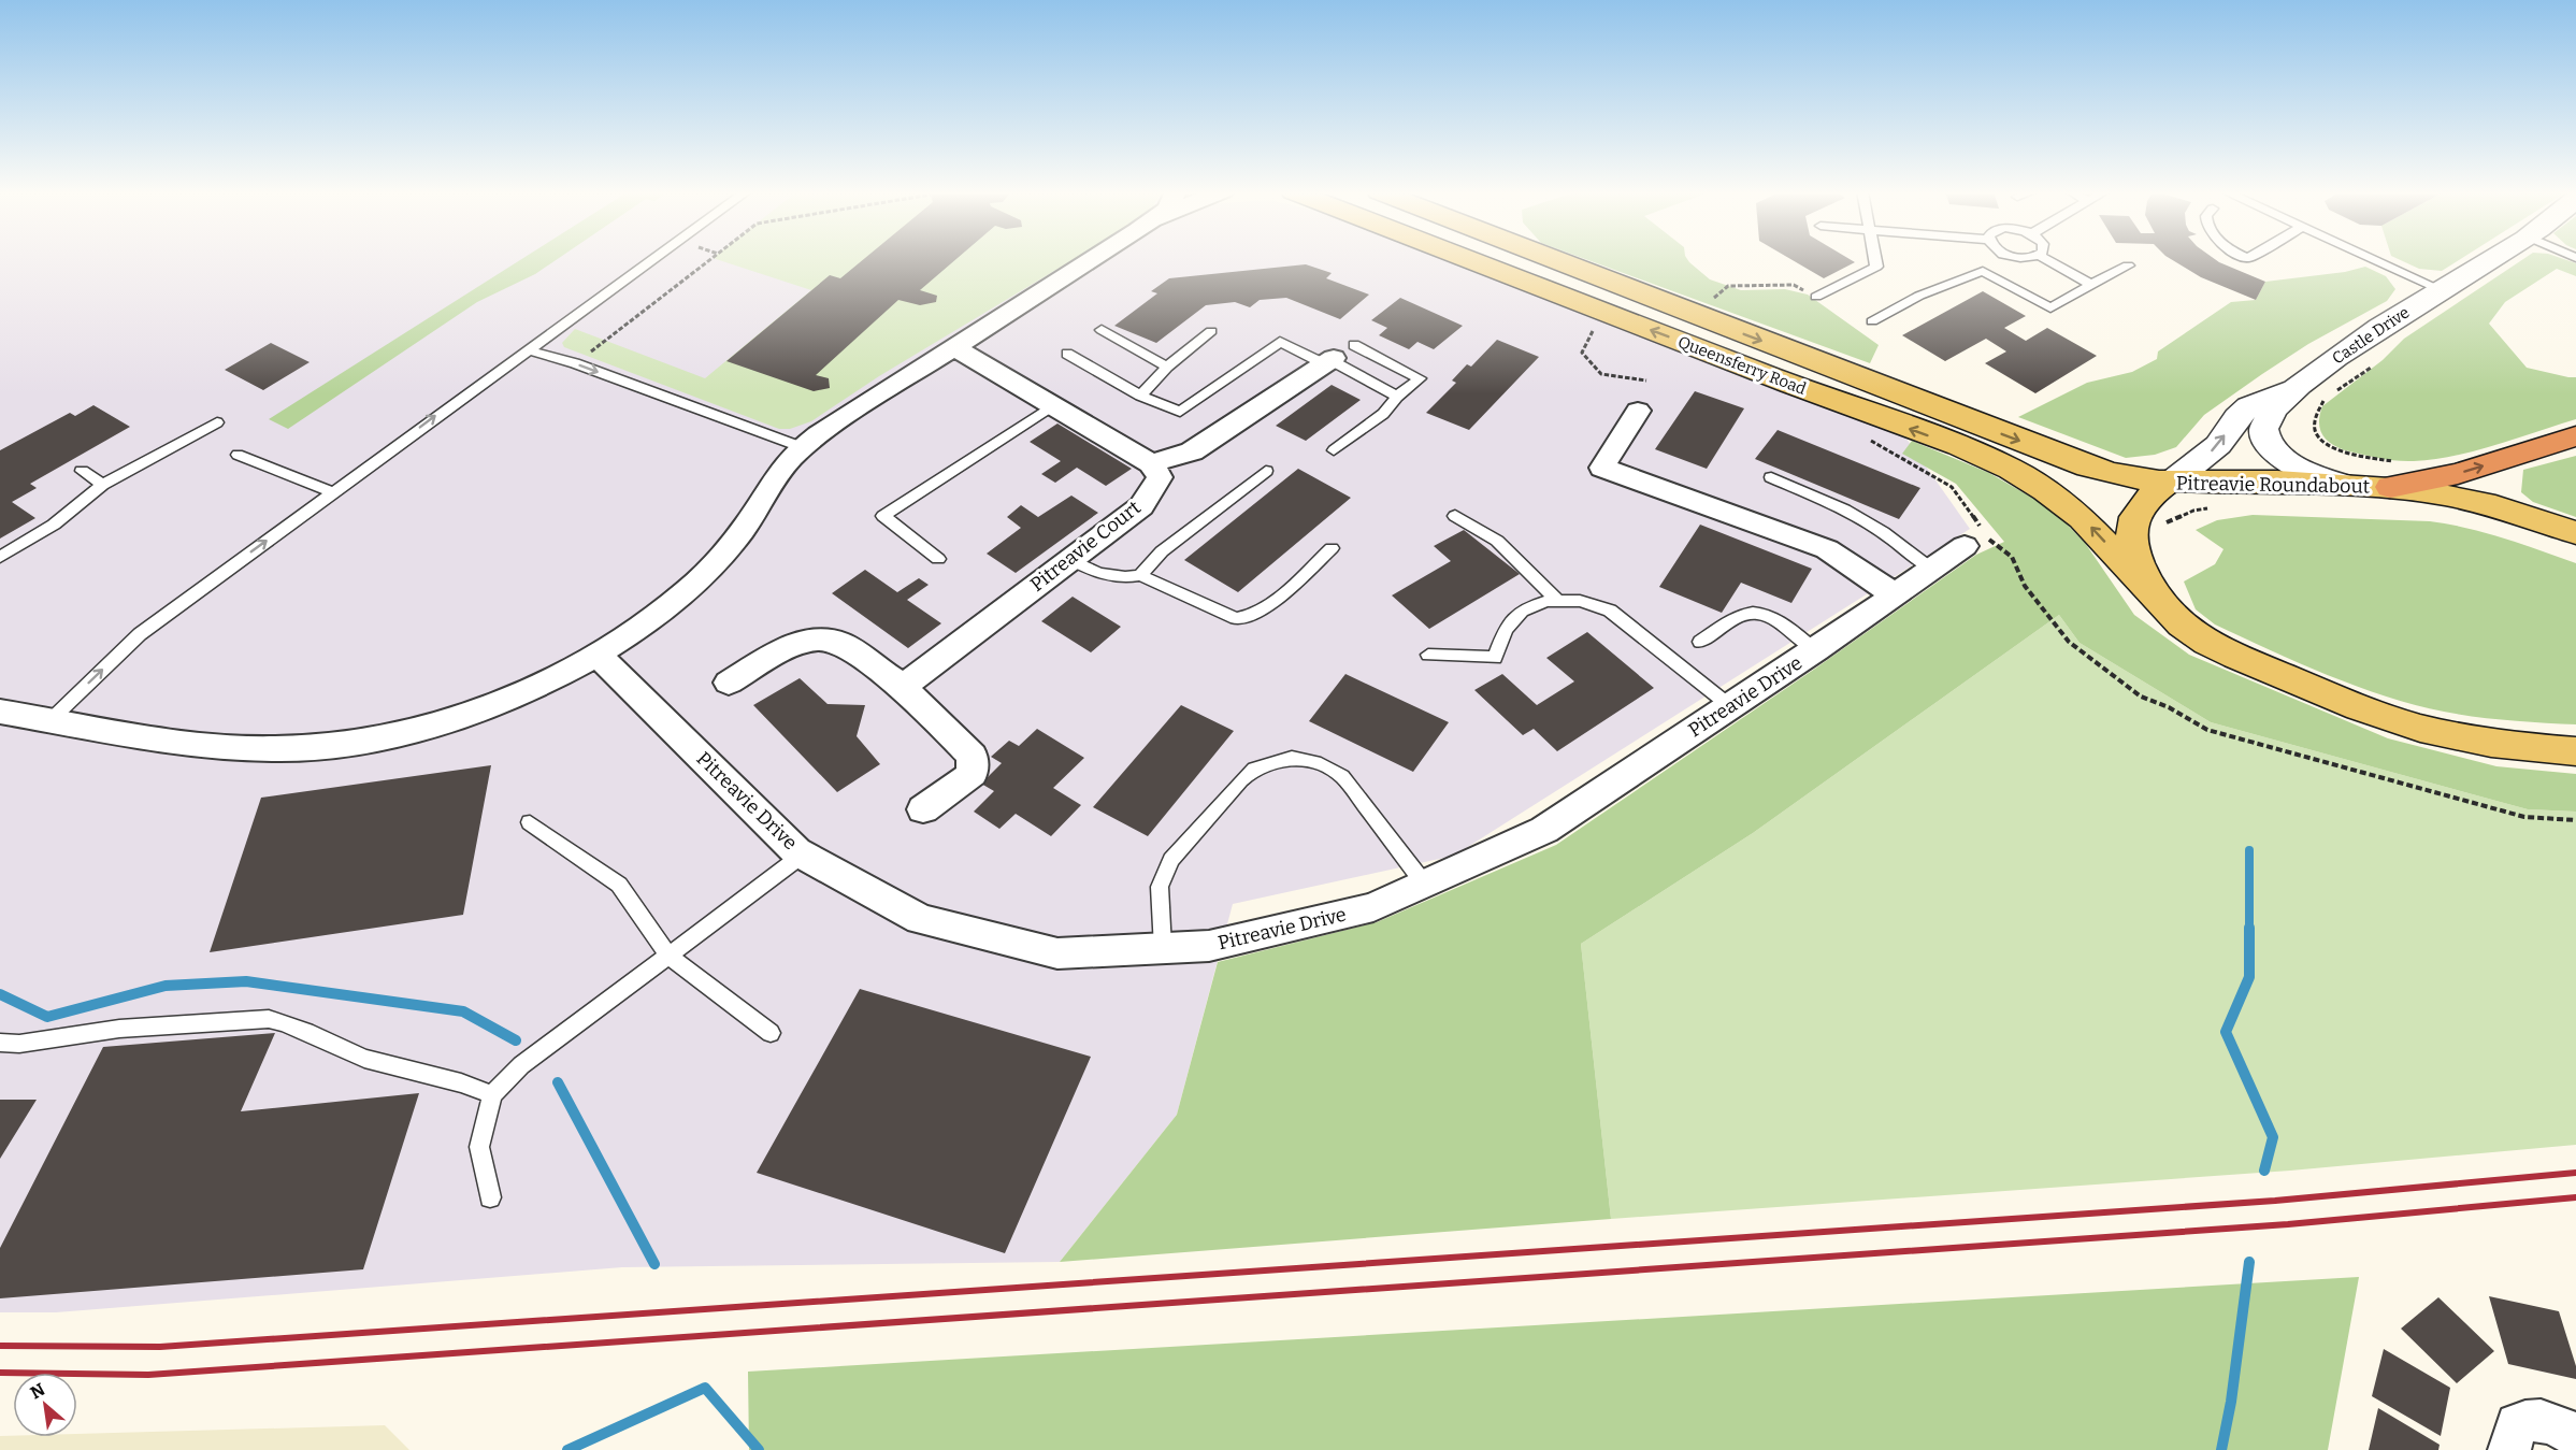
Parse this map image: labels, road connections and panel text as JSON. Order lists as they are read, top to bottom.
{
  "streets": {
    "main road": ["Queensferry Road", "Pitreavie Roundabout"],
    "street": ["Castle Drive", "Pitreavie Court", "Pitreavie Drive"]
  },
  "crossings": [
    ["Castle Drive", "Queensferry Road"],
    ["Castle Drive", "Pitreavie Roundabout"],
    ["Queensferry Road", "Pitreavie Roundabout"]
  ],
  "north": "top left"
}
